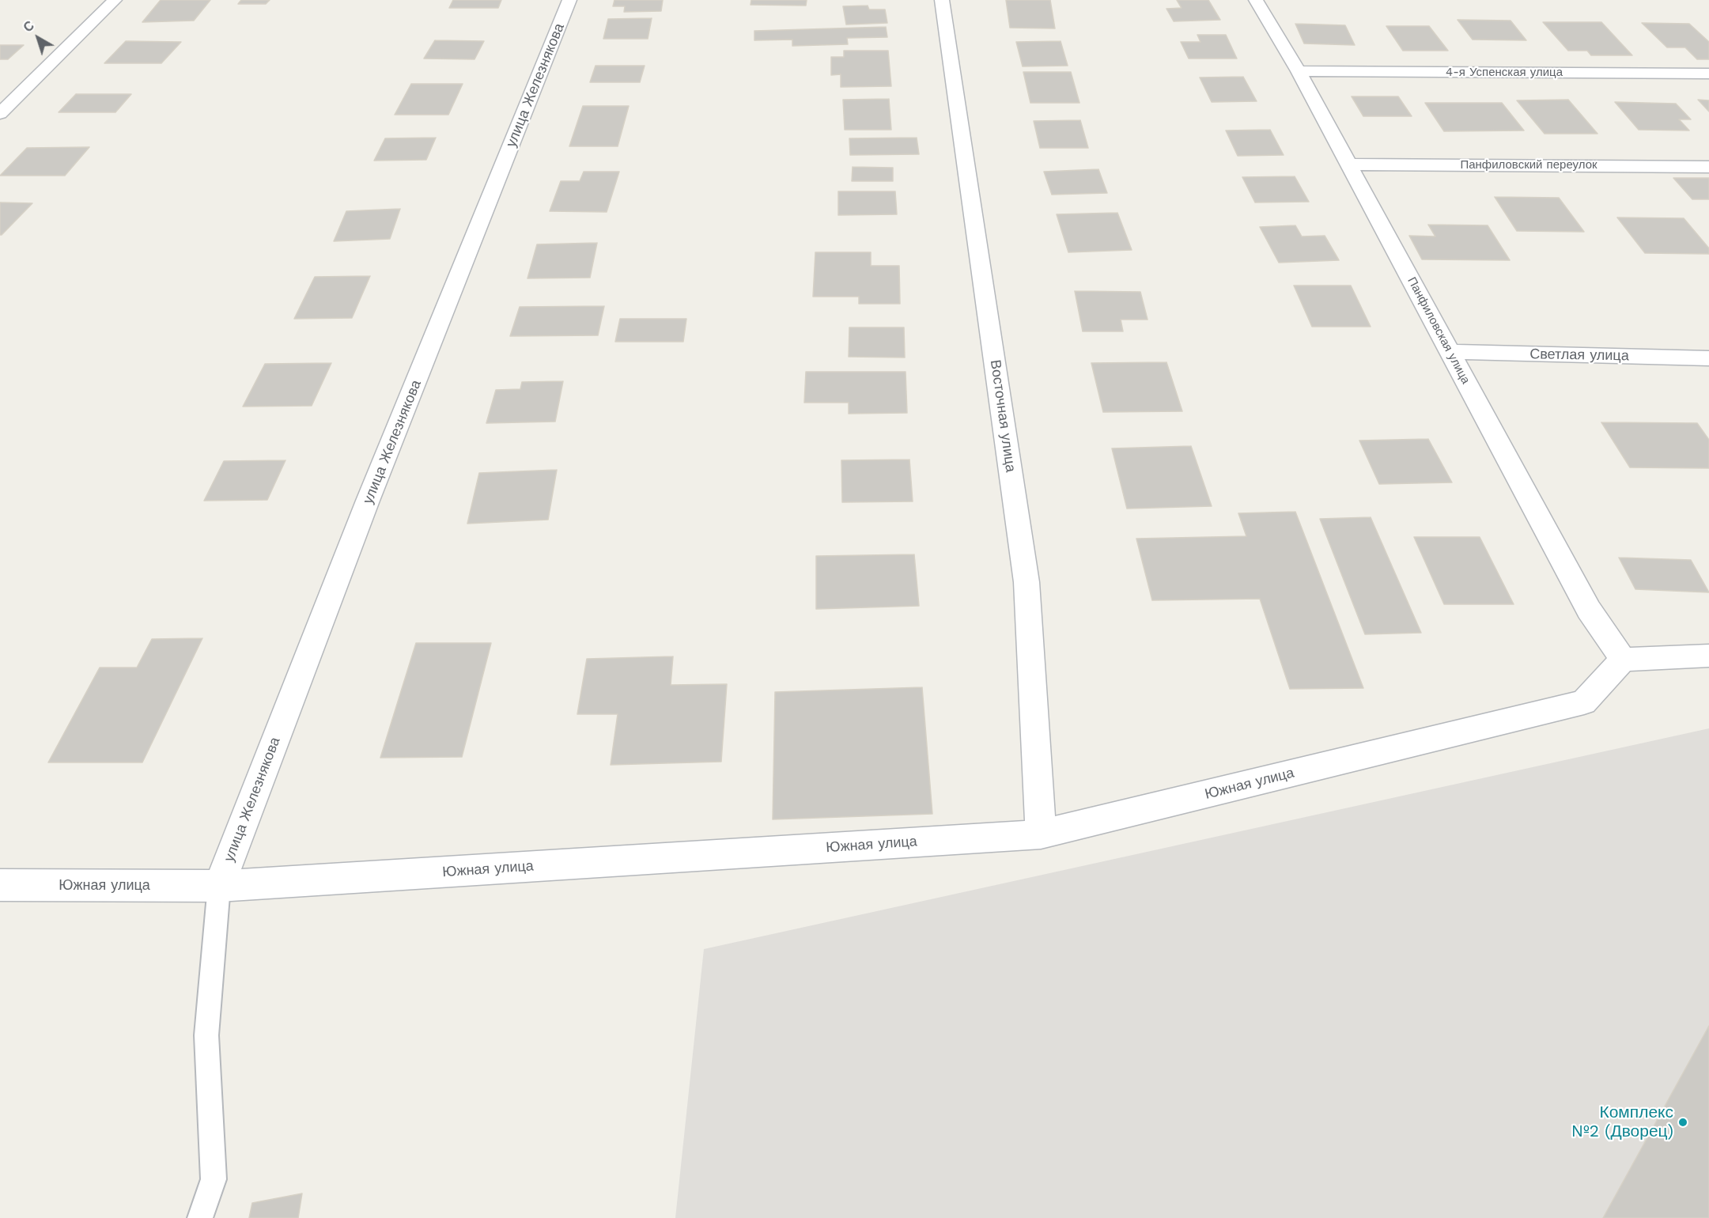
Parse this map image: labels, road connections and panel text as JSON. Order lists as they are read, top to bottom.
{
  "streets": {
    "street": [
      "4-я Успенская улица",
      "улица Железнякова",
      "Панфиловский переулок",
      "Панфиловская улица",
      "Светлая улица",
      "Восточная улица",
      "Южная улица"
    ]
  },
  "crossings": [
    ["4-я Успенская улица", "Панфиловская улица"],
    ["улица Железнякова", "Южная улица"],
    ["Панфиловский переулок", "Панфиловская улица"],
    ["Панфиловская улица", "Светлая улица"],
    ["Панфиловская улица", "Южная улица"],
    ["Восточная улица", "Южная улица"]
  ],
  "places": ["Комплекс №2 (Дворец)"],
  "north": "top left"
}
